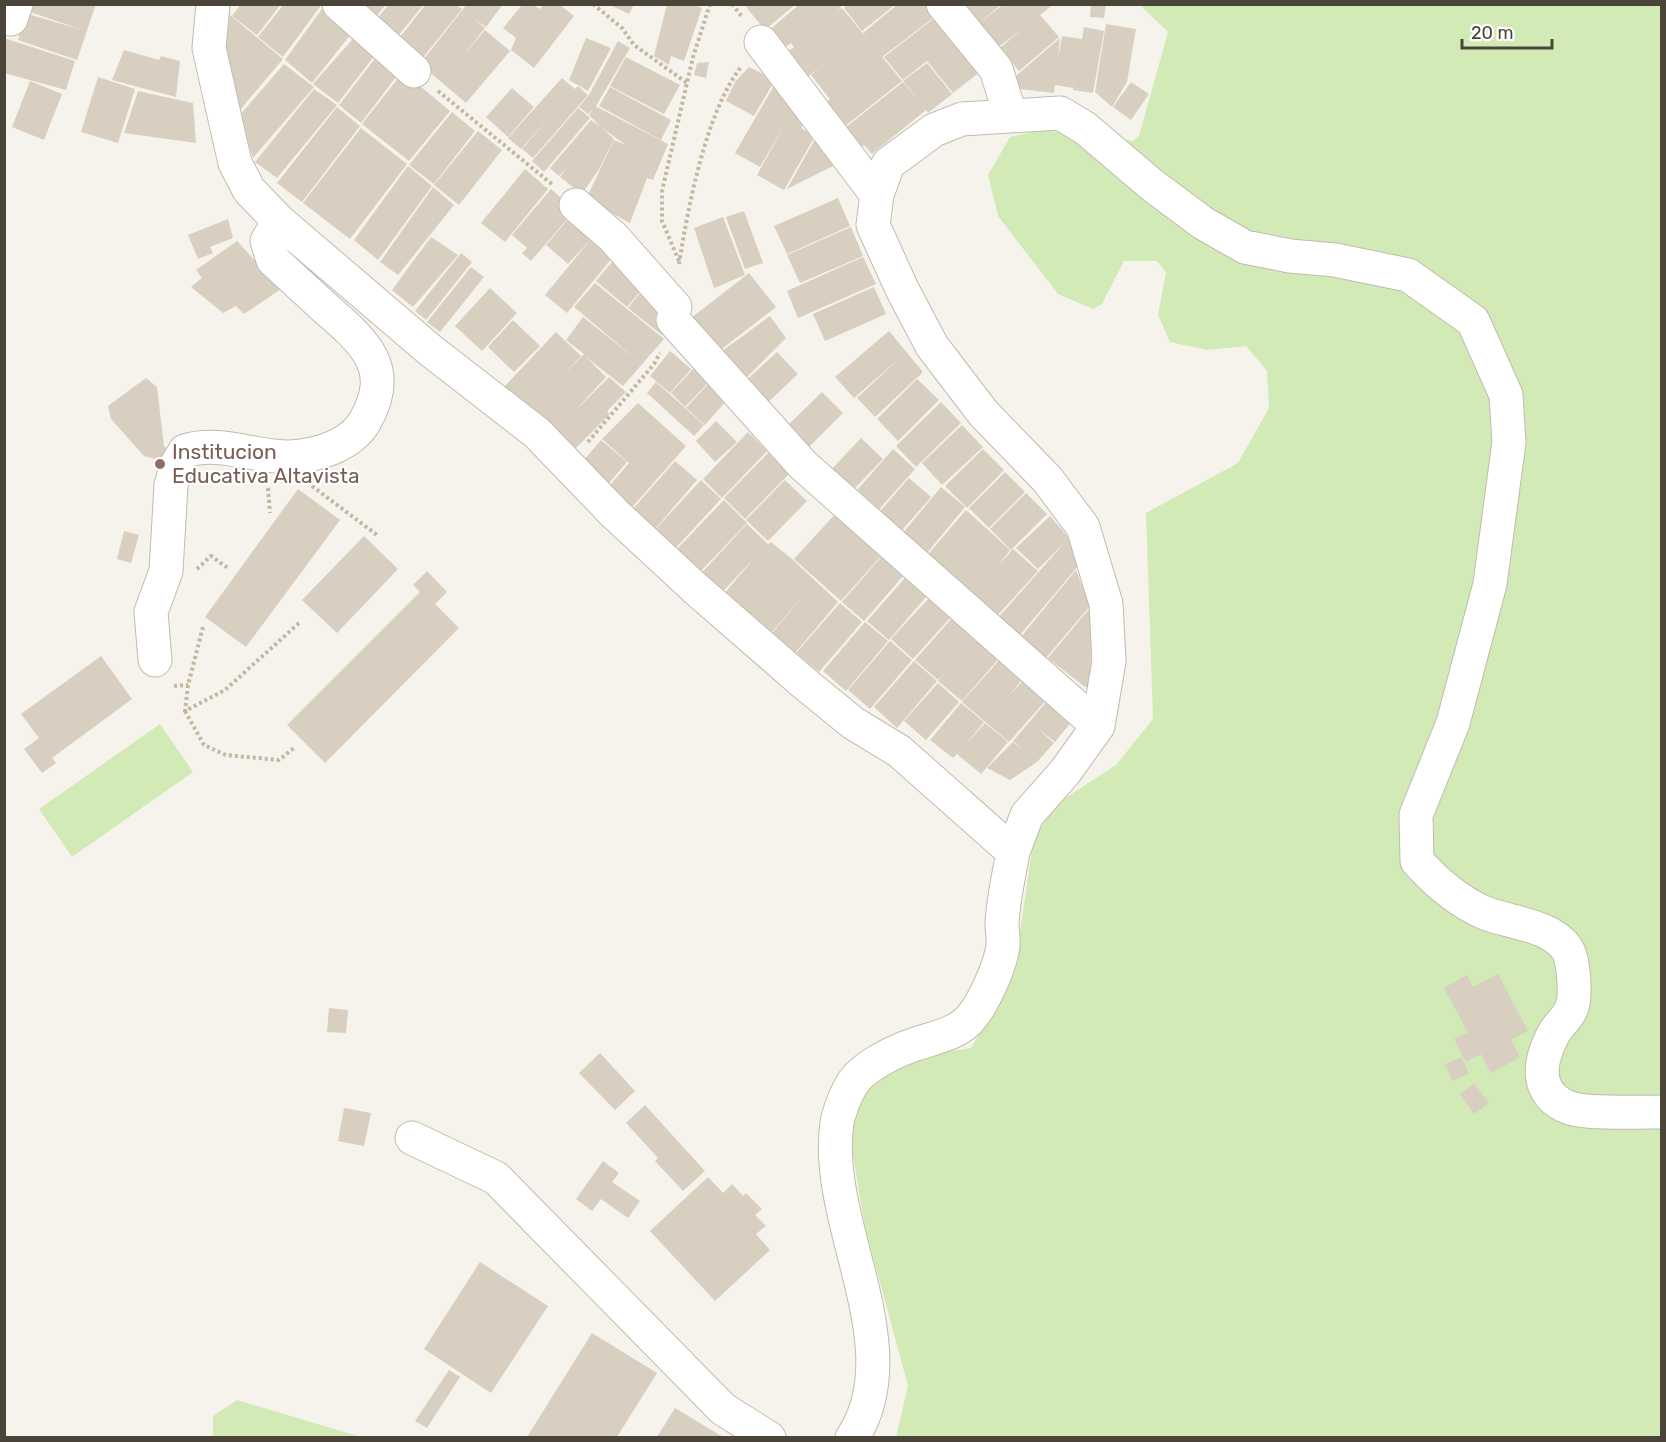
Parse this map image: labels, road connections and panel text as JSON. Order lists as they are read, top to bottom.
{
  "places": ["Institucion Educativa Altavista"],
  "scale_bar": "20 m"
}
